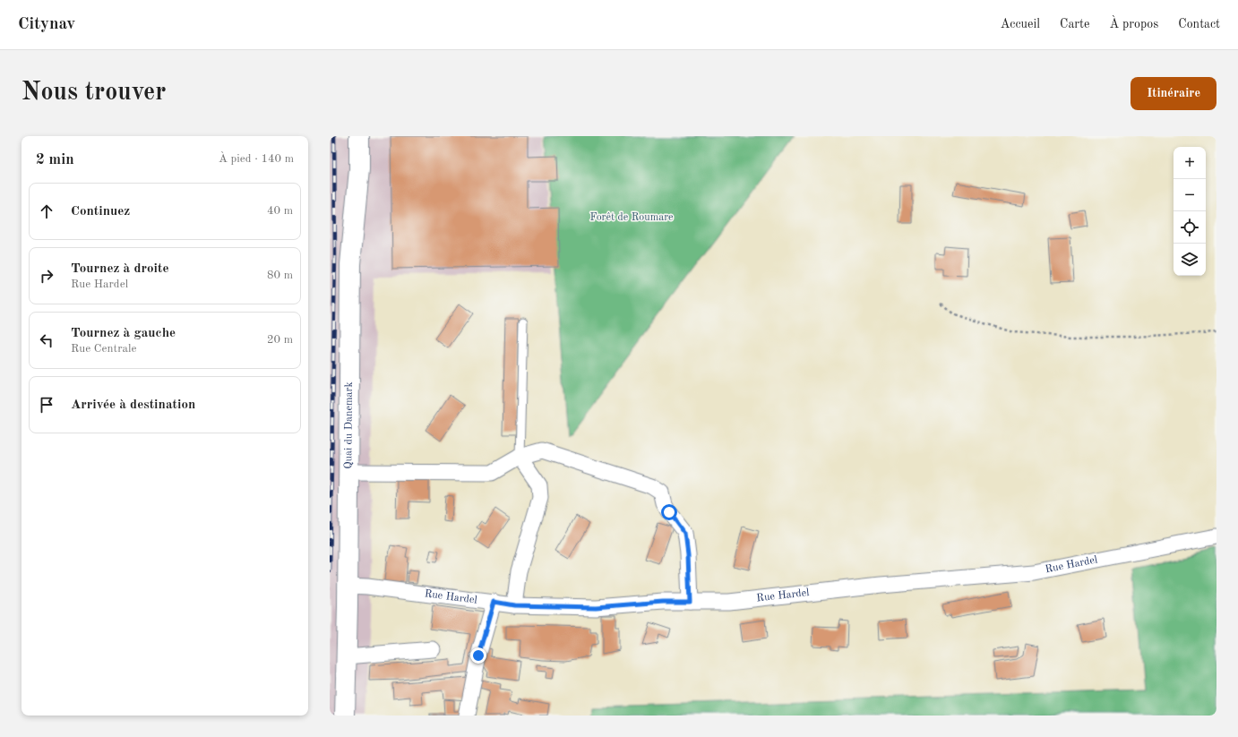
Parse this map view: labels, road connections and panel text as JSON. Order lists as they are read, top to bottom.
{
  "streets": {
    "main road": ["Quai du Danemark"],
    "street": ["Rue Hardel"]
  },
  "crossings": [
    ["Quai du Danemark", "Rue Hardel"]
  ],
  "parks": ["Forêt de Roumare"],
  "page": {
    "header": "Citynav",
    "nav": [
      "Accueil",
      "Carte",
      "À propos",
      "Contact"
    ],
    "buttons": "Itinéraire",
    "title": "Nous trouver",
    "heading": ["2 min", "À pied · 140 m"],
    "map_buttons": ["+", "−"],
    "list": [
      ["Continuez", "40 m"],
      ["Tournez à droite", "Rue Hardel", "80 m"],
      ["Tournez à gauche", "Rue Centrale", "20 m"],
      "Arrivée à destination"
    ]
  }
}
